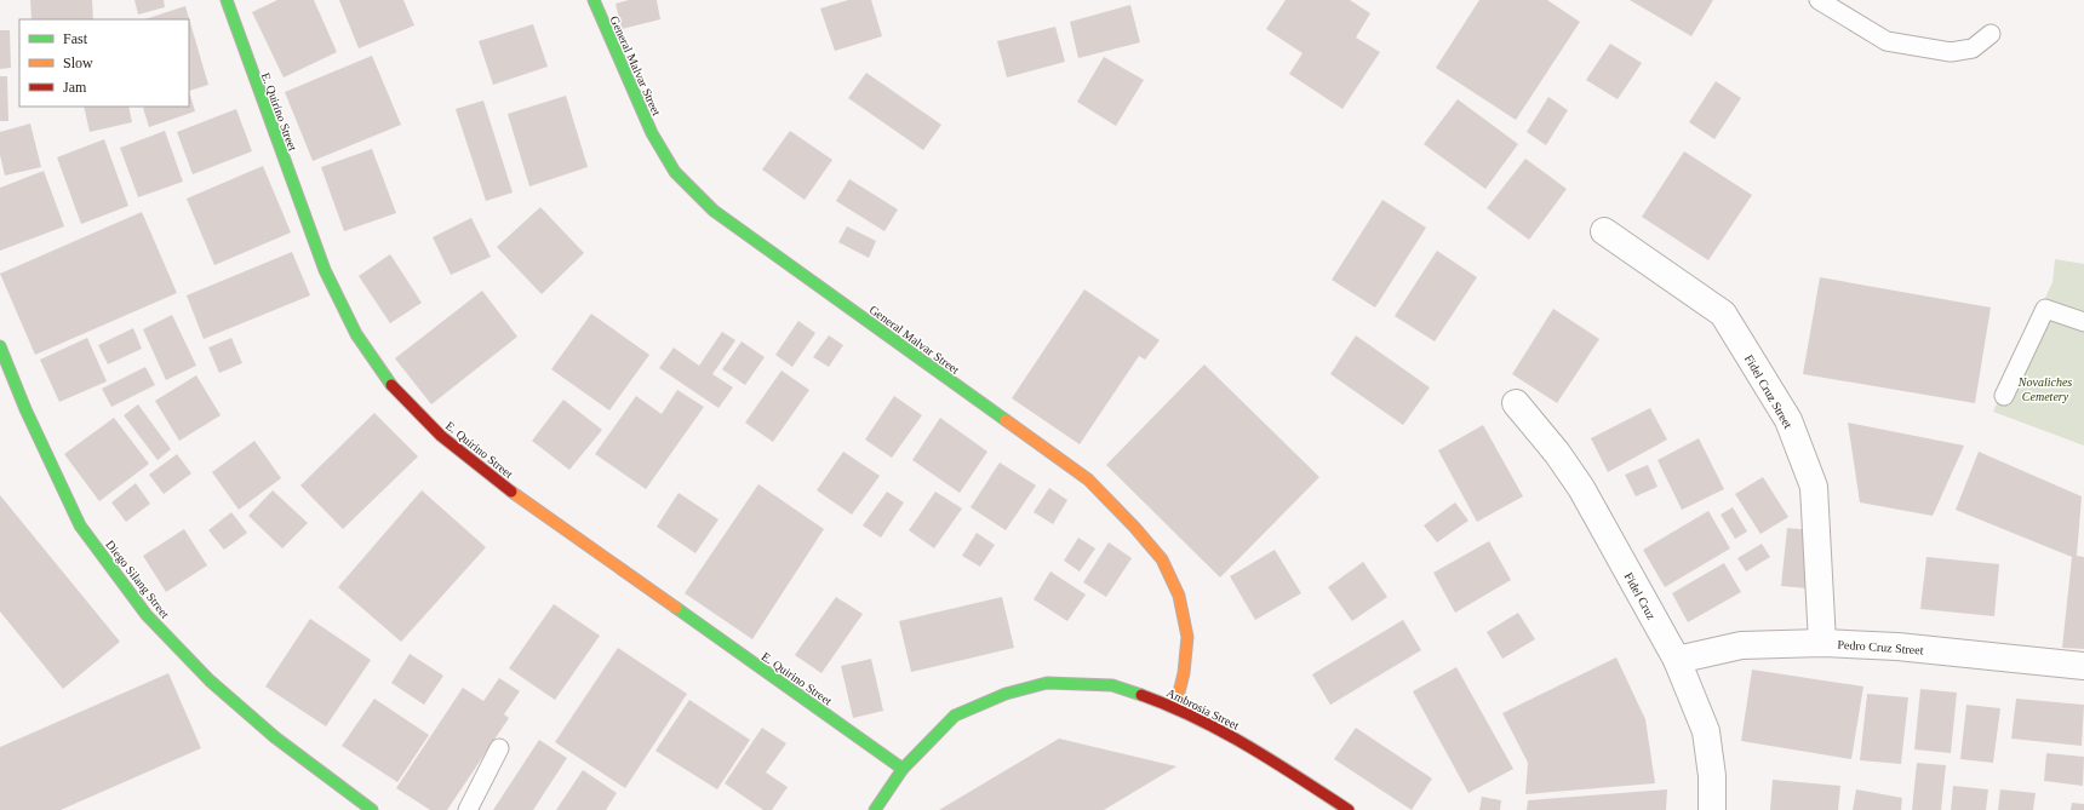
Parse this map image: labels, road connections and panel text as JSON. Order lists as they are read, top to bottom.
{
  "streets": {
    "street": [
      "General Malvar Street",
      "E. Quirino Street",
      "Fidel Cruz Street",
      "Diego Silang Street",
      "Fidel Cruz",
      "Pedro Cruz Street",
      "Ambrosia Street"
    ]
  },
  "crossings": [
    ["General Malvar Street", "Ambrosia Street"],
    ["E. Quirino Street", "Ambrosia Street"],
    ["Fidel Cruz Street", "Pedro Cruz Street"],
    ["Fidel Cruz", "Pedro Cruz Street"]
  ],
  "parks": ["Novaliches Cemetery"],
  "legend": ["Fast", "Slow", "Jam"]
}
